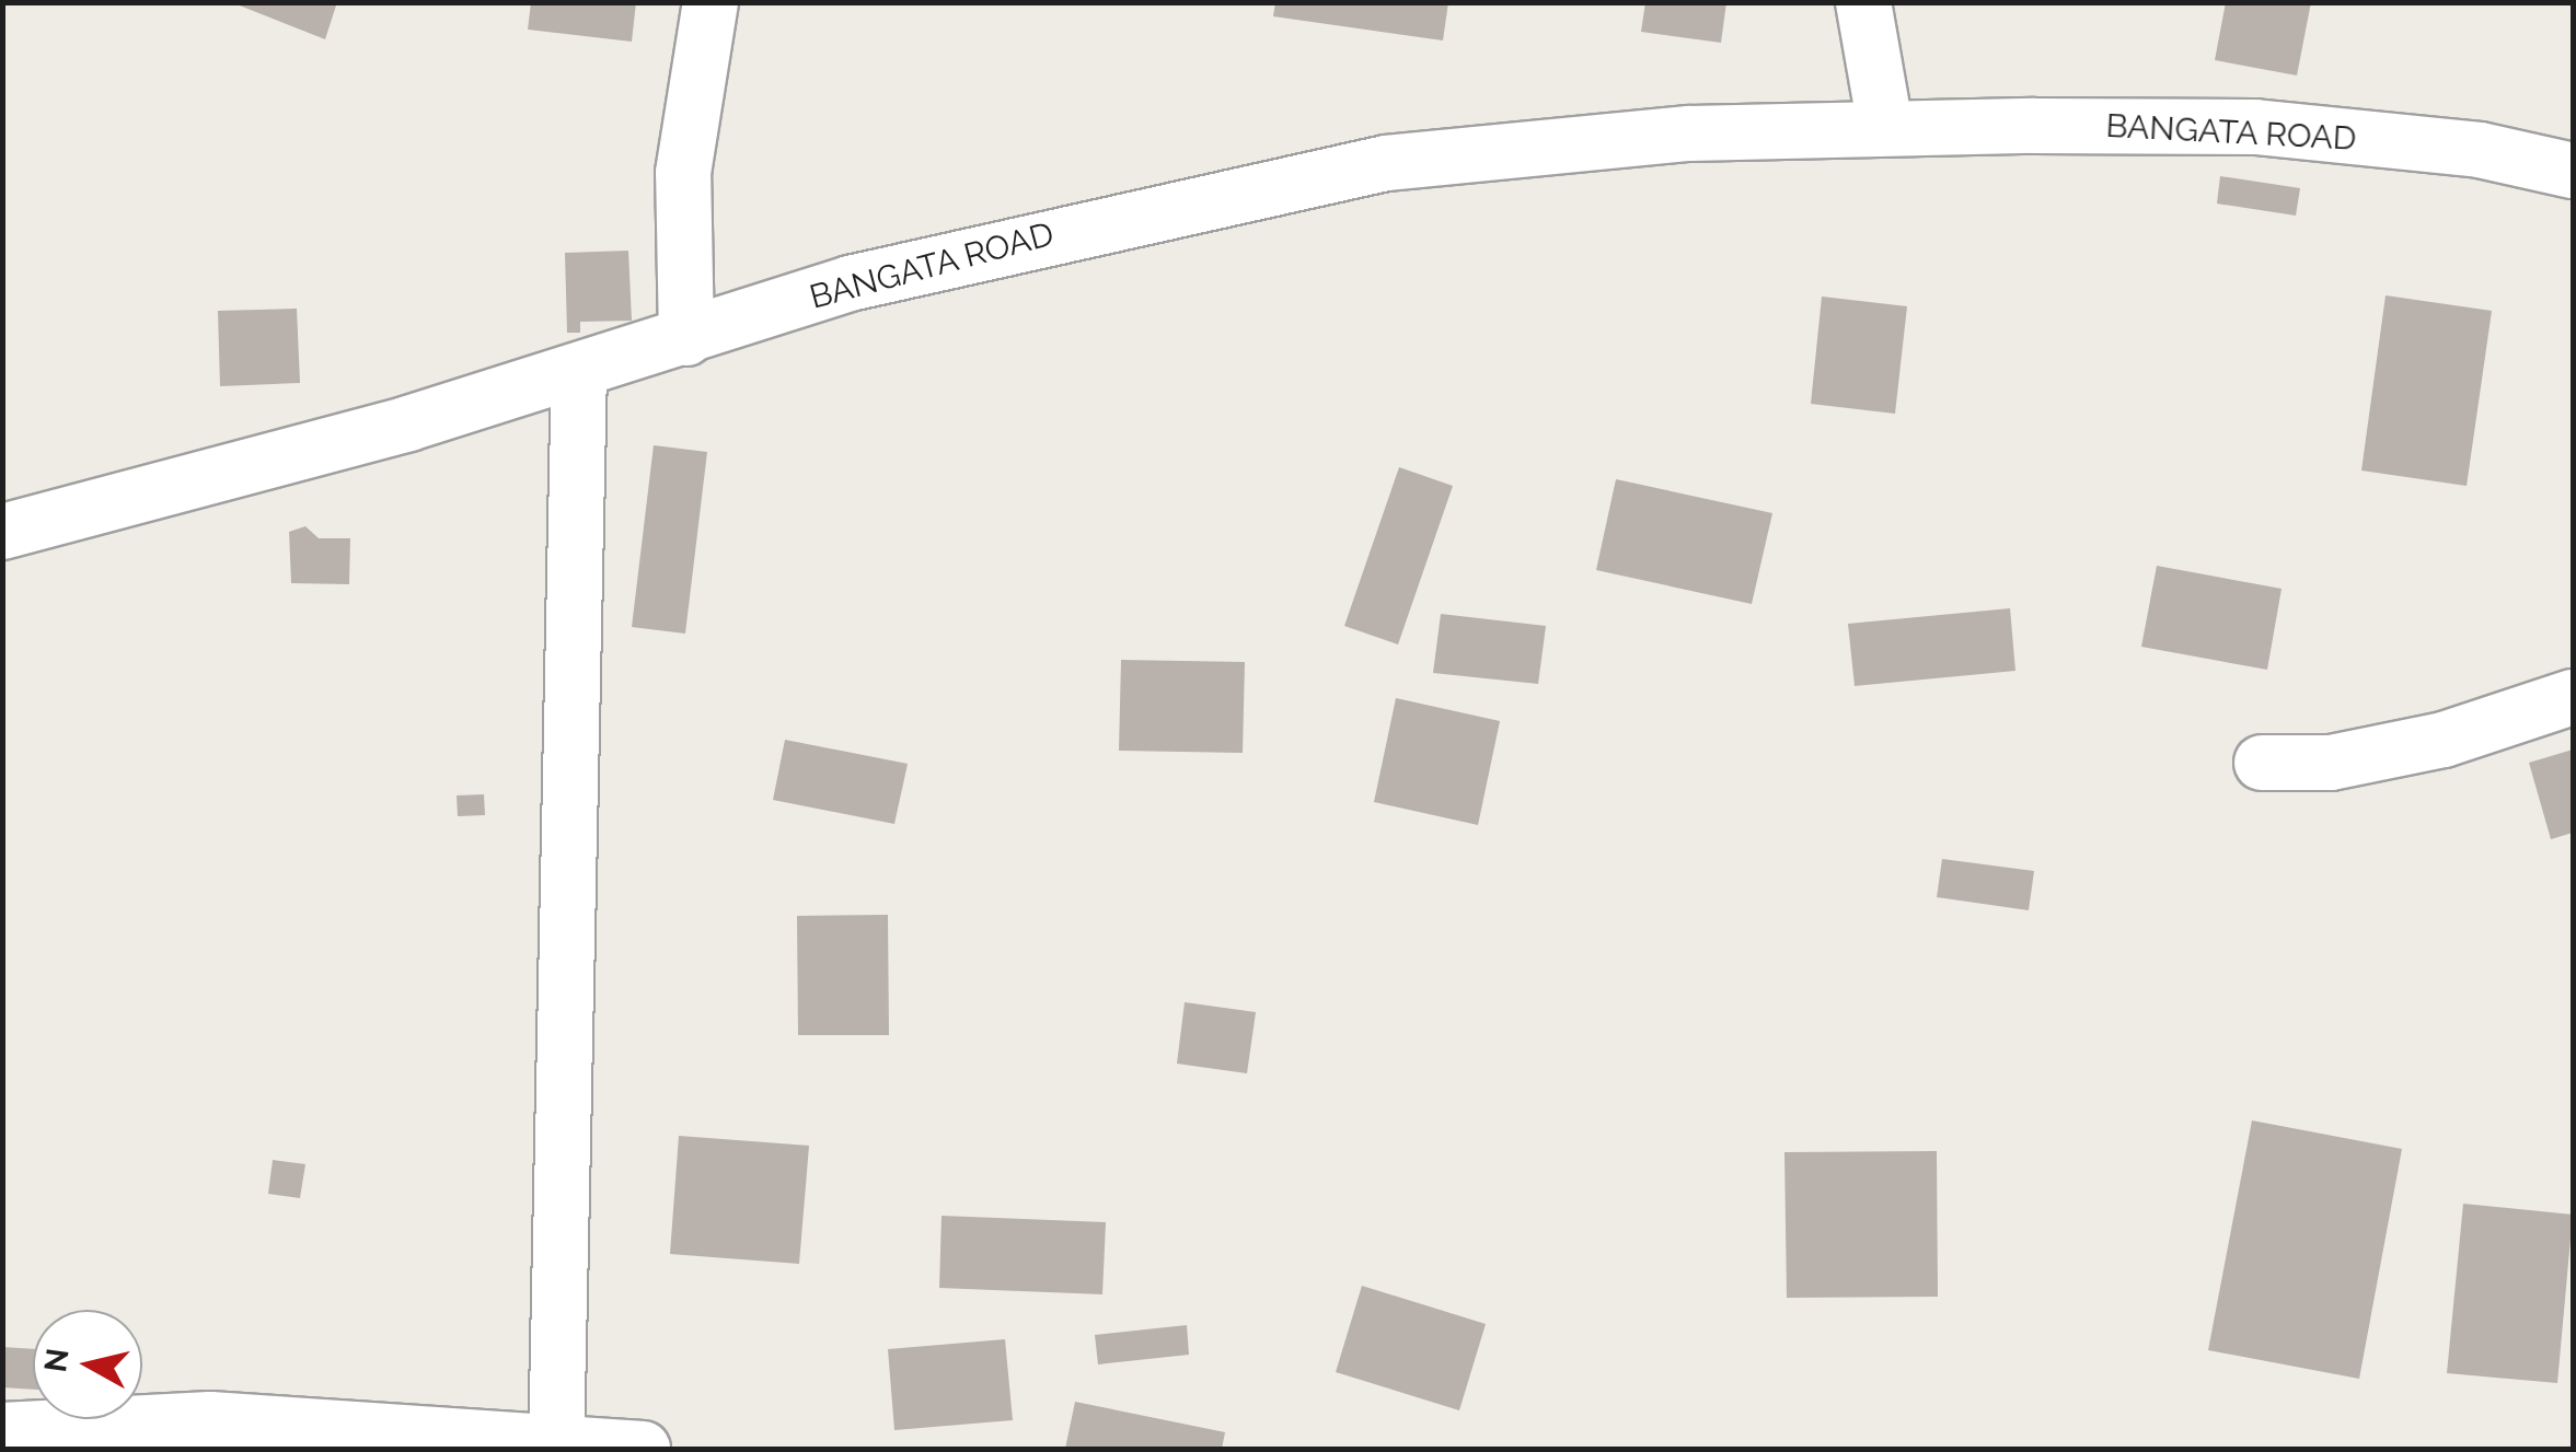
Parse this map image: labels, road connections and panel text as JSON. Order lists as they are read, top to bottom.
{
  "streets": {
    "street": ["BANGATA ROAD"]
  },
  "north": "left"
}
